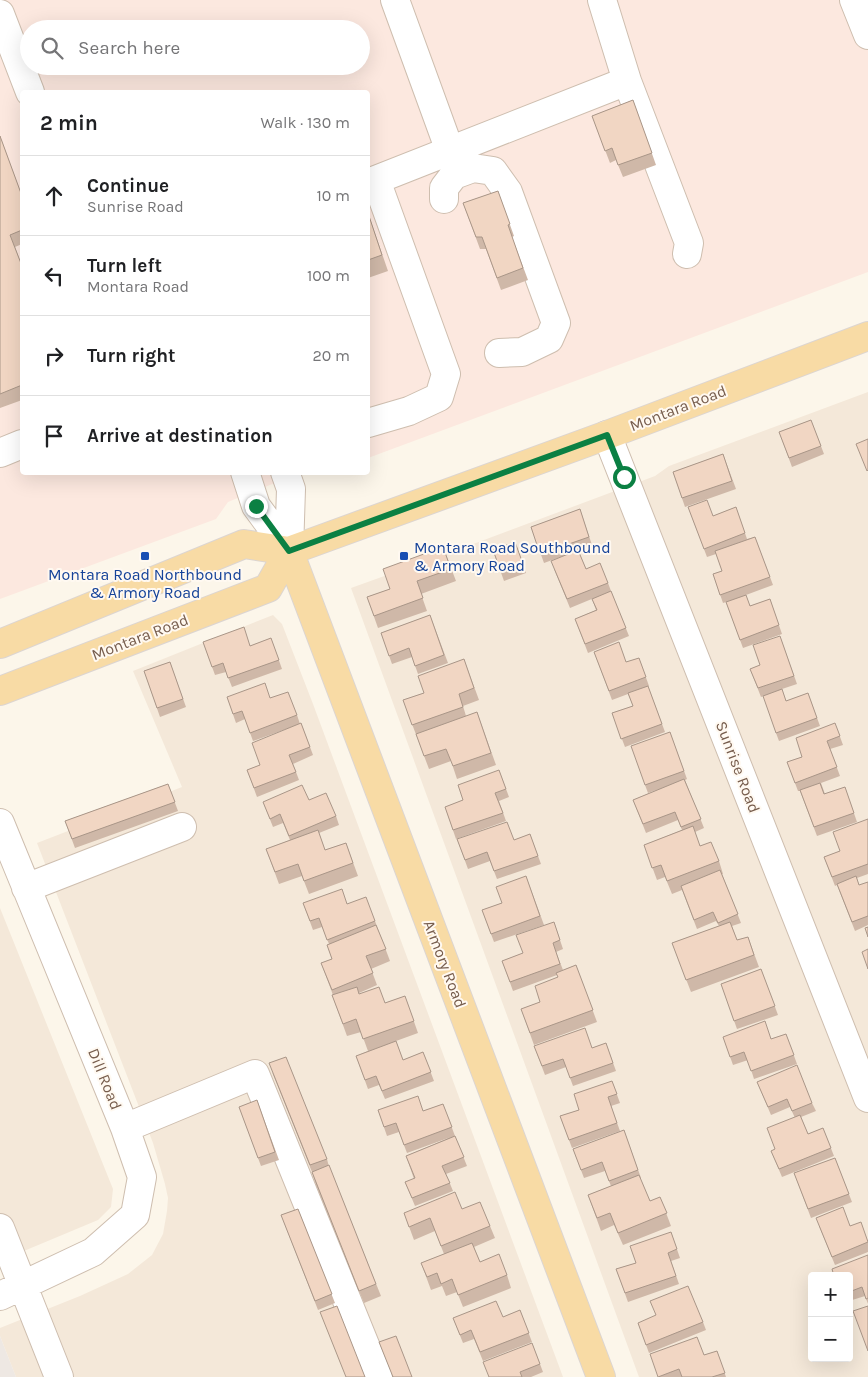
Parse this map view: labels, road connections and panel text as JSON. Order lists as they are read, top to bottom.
{
  "streets": {
    "main road": ["Montara Road", "Armory Road"],
    "street": ["Sunrise Road", "Dill Road"]
  },
  "crossings": [
    ["Montara Road", "Sunrise Road"],
    ["Montara Road", "Armory Road"]
  ],
  "places": {
    "transit": ["Montara Road Northbound & Armory Road", "Montara Road Southbound & Armory Road"]
  },
  "page": {
    "search": "Search here",
    "heading": ["2 min", "Walk · 130 m"],
    "list": [
      ["Continue", "Sunrise Road", "10 m"],
      ["Turn left", "Montara Road", "100 m"],
      ["Turn right", "20 m"],
      "Arrive at destination"
    ],
    "map_buttons": ["+", "−"]
  }
}
